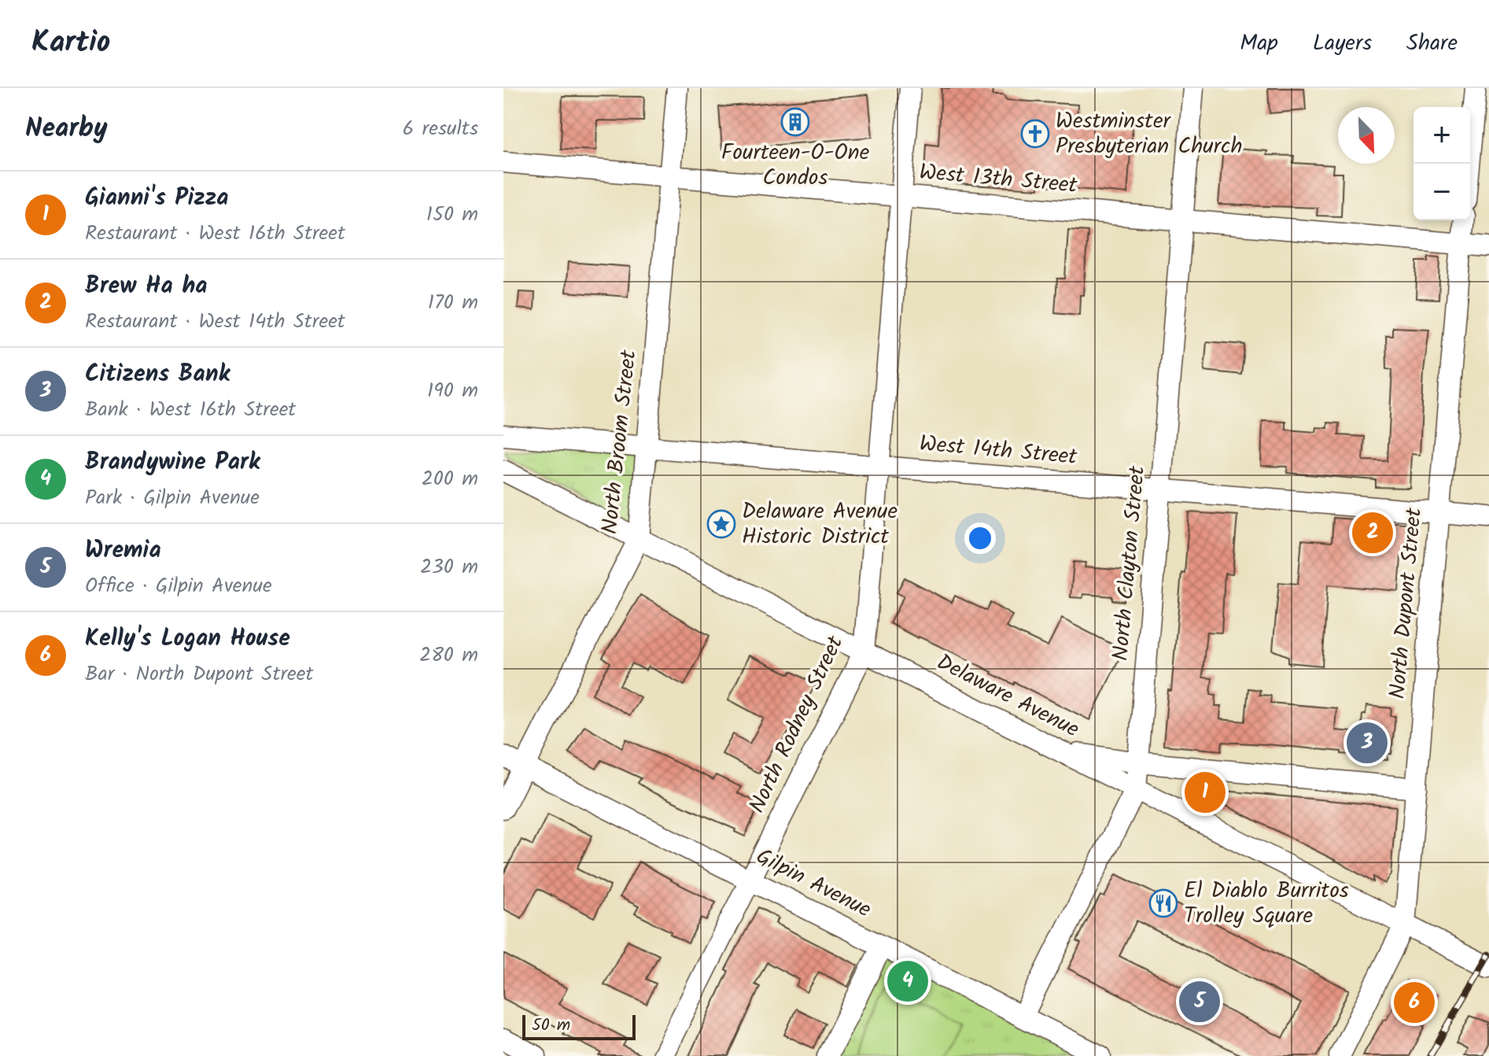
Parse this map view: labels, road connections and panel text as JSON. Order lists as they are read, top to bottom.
{
  "streets": {
    "street": [
      "West 13th Street",
      "North Broom Street",
      "West 14th Street",
      "North Clayton Street",
      "North Dupont Street",
      "Delaware Avenue",
      "North Rodney Street",
      "Gilpin Avenue"
    ]
  },
  "crossings": [
    ["West 13th Street", "North Broom Street"],
    ["West 13th Street", "North Clayton Street"],
    ["West 13th Street", "North Dupont Street"],
    ["West 13th Street", "North Rodney Street"],
    ["North Broom Street", "West 14th Street"],
    ["North Broom Street", "Delaware Avenue"],
    ["North Broom Street", "Gilpin Avenue"],
    ["West 14th Street", "North Clayton Street"],
    ["West 14th Street", "North Dupont Street"],
    ["West 14th Street", "North Rodney Street"],
    ["North Clayton Street", "Delaware Avenue"],
    ["North Clayton Street", "Gilpin Avenue"],
    ["North Dupont Street", "Delaware Avenue"],
    ["Delaware Avenue", "North Rodney Street"],
    ["North Rodney Street", "Gilpin Avenue"]
  ],
  "places": {
    "building": ["Fourteen-O-One Condos"],
    "church": ["Westminster Presbyterian Church"],
    "place": ["Delaware Avenue Historic District"],
    "restaurant": ["El Diablo Burritos Trolley Square"]
  },
  "scale_bar": "50 m",
  "north": "bottom right",
  "page": {
    "header": "Kartio",
    "nav": ["Map", "Layers", "Share"],
    "heading": ["Nearby", "6 results"],
    "map_buttons": ["+", "−"],
    "list": [
      {
        "mark": "1",
        "name": "Gianni's Pizza",
        "note": "Restaurant · West 16th Street",
        "value": "150 m"
      },
      {
        "mark": "2",
        "name": "Brew Ha ha",
        "note": "Restaurant · West 14th Street",
        "value": "170 m"
      },
      {
        "mark": "3",
        "name": "Citizens Bank",
        "note": "Bank · West 16th Street",
        "value": "190 m"
      },
      {
        "mark": "4",
        "name": "Brandywine Park",
        "note": "Park · Gilpin Avenue",
        "value": "200 m"
      },
      {
        "mark": "5",
        "name": "Wremia",
        "note": "Office · Gilpin Avenue",
        "value": "230 m"
      },
      {
        "mark": "6",
        "name": "Kelly's Logan House",
        "note": "Bar · North Dupont Street",
        "value": "280 m"
      }
    ],
    "pins": [
      "2",
      "3",
      "1",
      "4",
      "5",
      "6"
    ],
    "scale": "50 m"
  }
}
